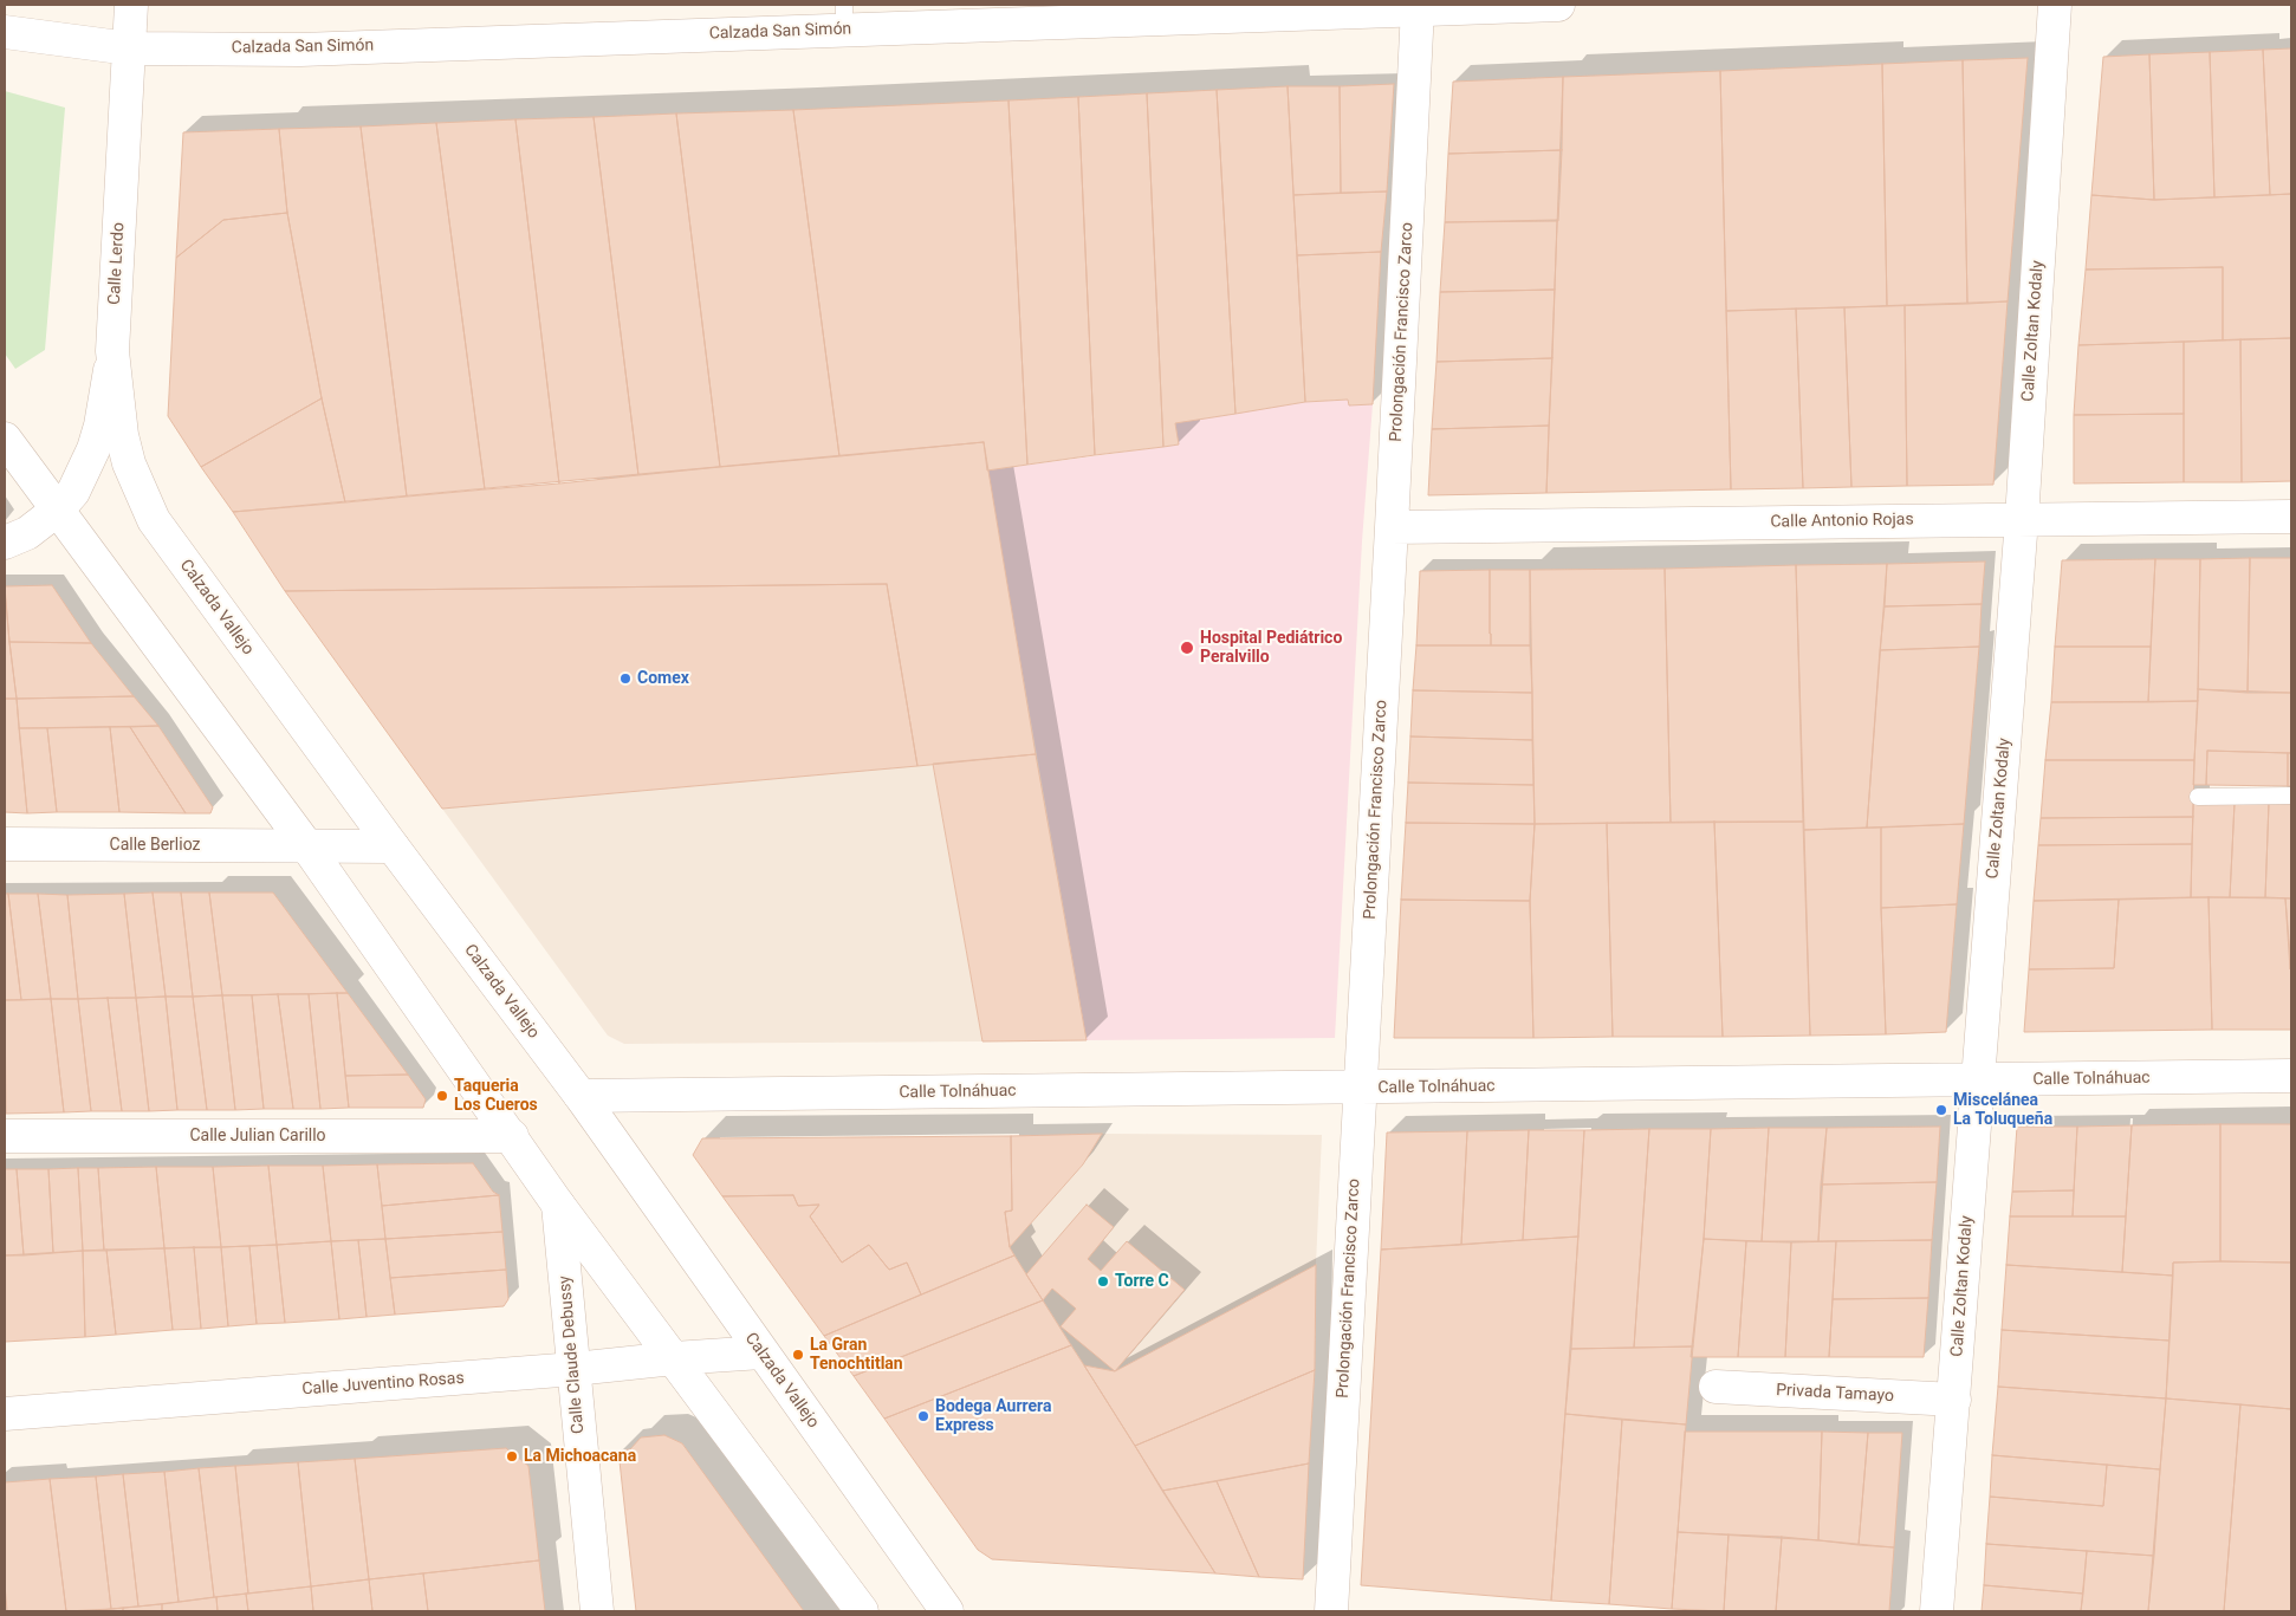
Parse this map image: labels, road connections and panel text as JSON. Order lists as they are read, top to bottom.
{
  "streets": {
    "street": [
      "Calzada San Simón",
      "Calle Lerdo",
      "Calle Zoltan Kodaly",
      "Prolongación Francisco Zarco",
      "Calle Antonio Rojas",
      "Calzada Vallejo",
      "Calle Berlioz",
      "Calle Tolnáhuac",
      "Calle Julian Carillo",
      "Calle Claude Debussy",
      "Calle Juventino Rosas",
      "Privada Tamayo"
    ]
  },
  "crossings": [
    ["Calzada San Simón", "Calle Lerdo"],
    ["Calzada San Simón", "Prolongación Francisco Zarco"],
    ["Calle Lerdo", "Calzada Vallejo"],
    ["Calle Zoltan Kodaly", "Calle Antonio Rojas"],
    ["Calle Zoltan Kodaly", "Calle Tolnáhuac"],
    ["Calle Zoltan Kodaly", "Privada Tamayo"],
    ["Prolongación Francisco Zarco", "Calle Antonio Rojas"],
    ["Prolongación Francisco Zarco", "Calle Tolnáhuac"],
    ["Calzada Vallejo", "Calle Berlioz"],
    ["Calzada Vallejo", "Calle Tolnáhuac"],
    ["Calzada Vallejo", "Calle Juventino Rosas"],
    ["Calle Claude Debussy", "Calle Juventino Rosas"]
  ],
  "places": [
    "Hospital Pediátrico Peralvillo",
    "Comex",
    "Taqueria Los Cueros",
    "Miscelánea La Toluqueña",
    "Torre C",
    "La Gran Tenochtitlan",
    "Bodega Aurrera Express",
    "La Michoacana"
  ]
}
